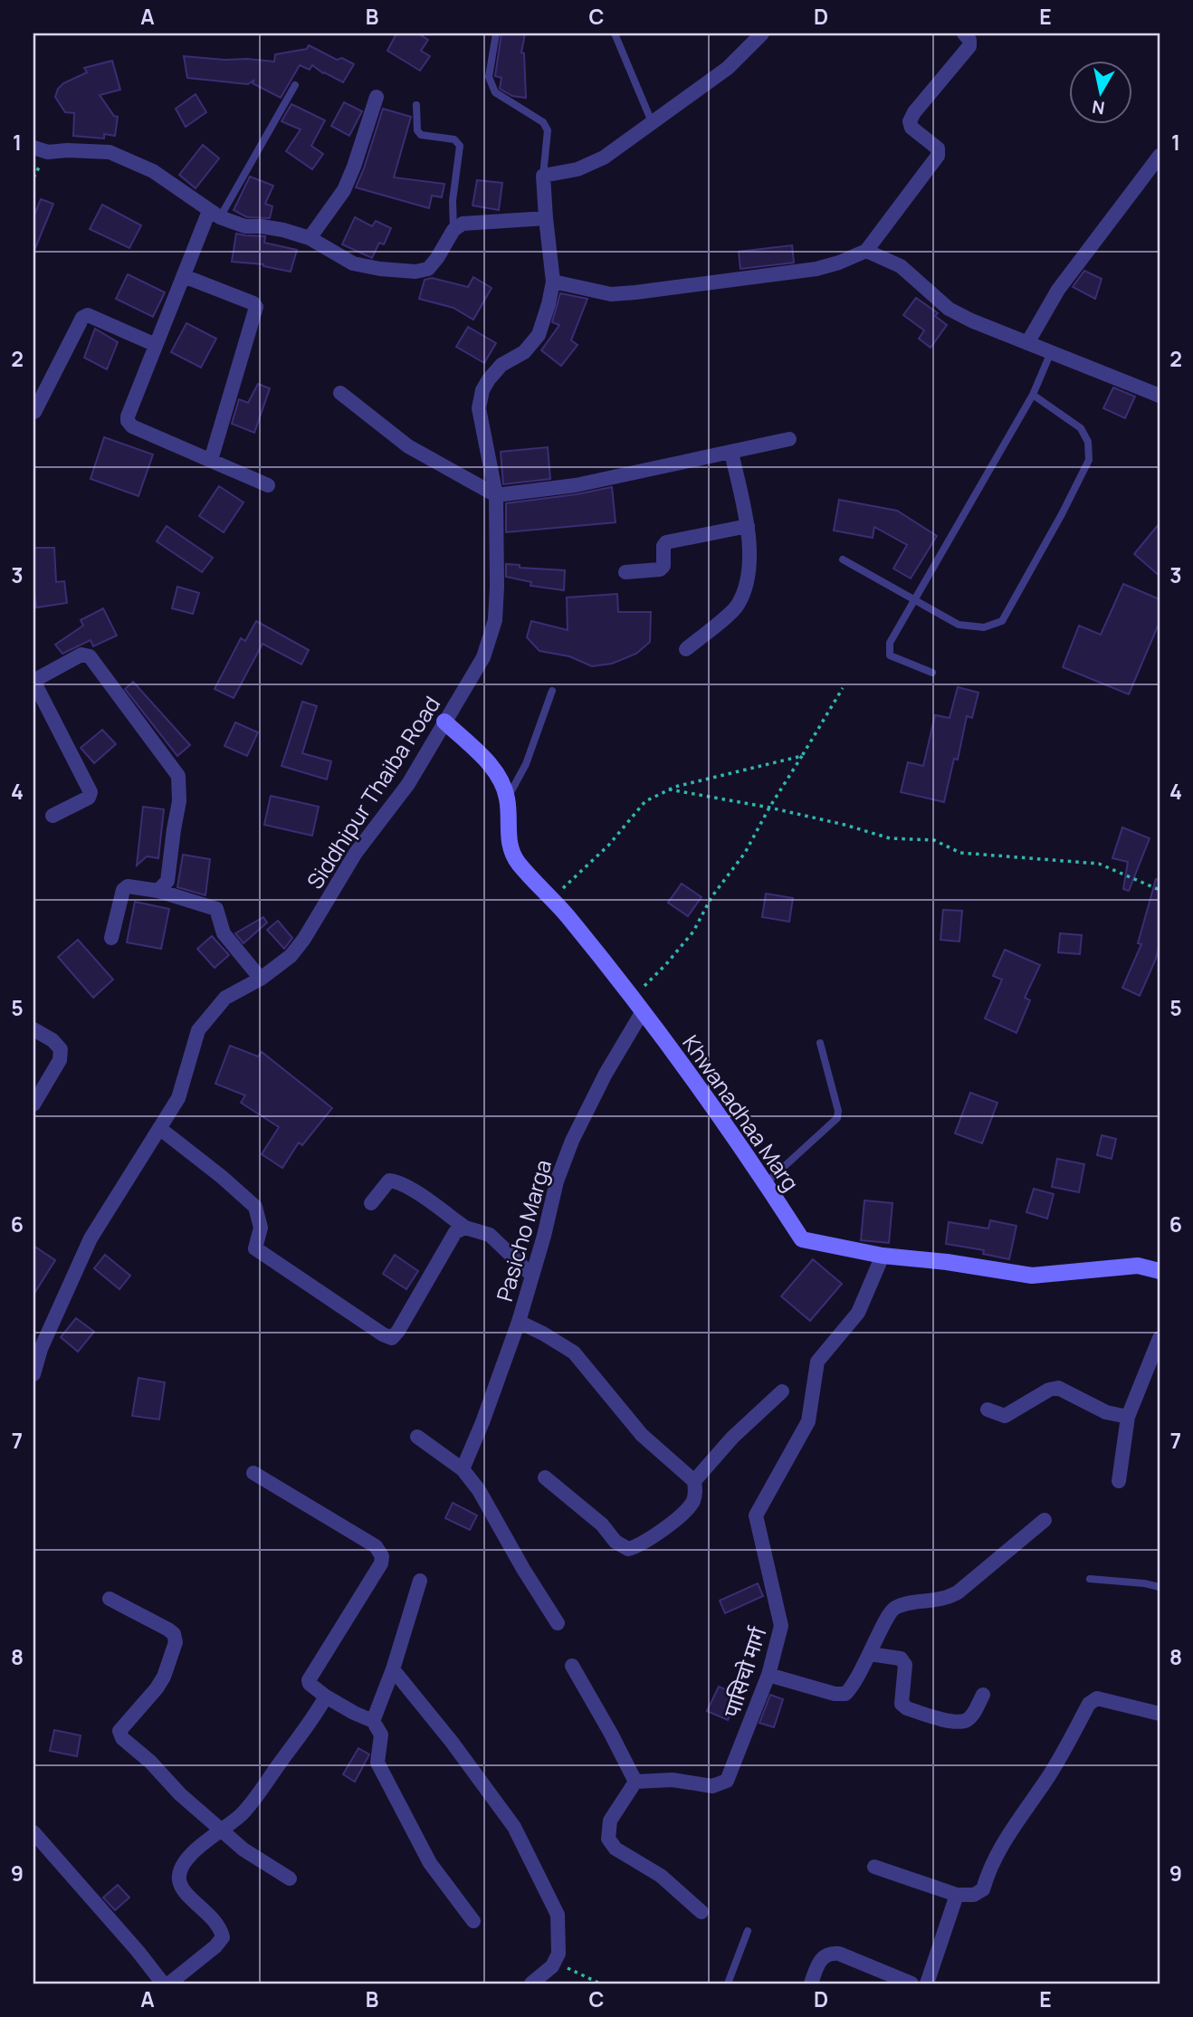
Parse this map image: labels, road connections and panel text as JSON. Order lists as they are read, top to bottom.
{
  "streets": {
    "street": [
      "Siddhipur Thaiba Road",
      "Khwanadhaa Marg",
      "Pasicho Marga",
      "पासिचो मार्ग"
    ]
  },
  "crossings": [
    ["Siddhipur Thaiba Road", "Khwanadhaa Marg"],
    ["Khwanadhaa Marg", "Pasicho Marga"],
    ["Khwanadhaa Marg", "पासिचो मार्ग"]
  ],
  "north": "bottom",
  "grid": {
    "columns": [
      "A",
      "B",
      "C",
      "D",
      "E"
    ],
    "rows": [
      "1",
      "2",
      "3",
      "4",
      "5",
      "6",
      "7",
      "8",
      "9"
    ]
  }
}
